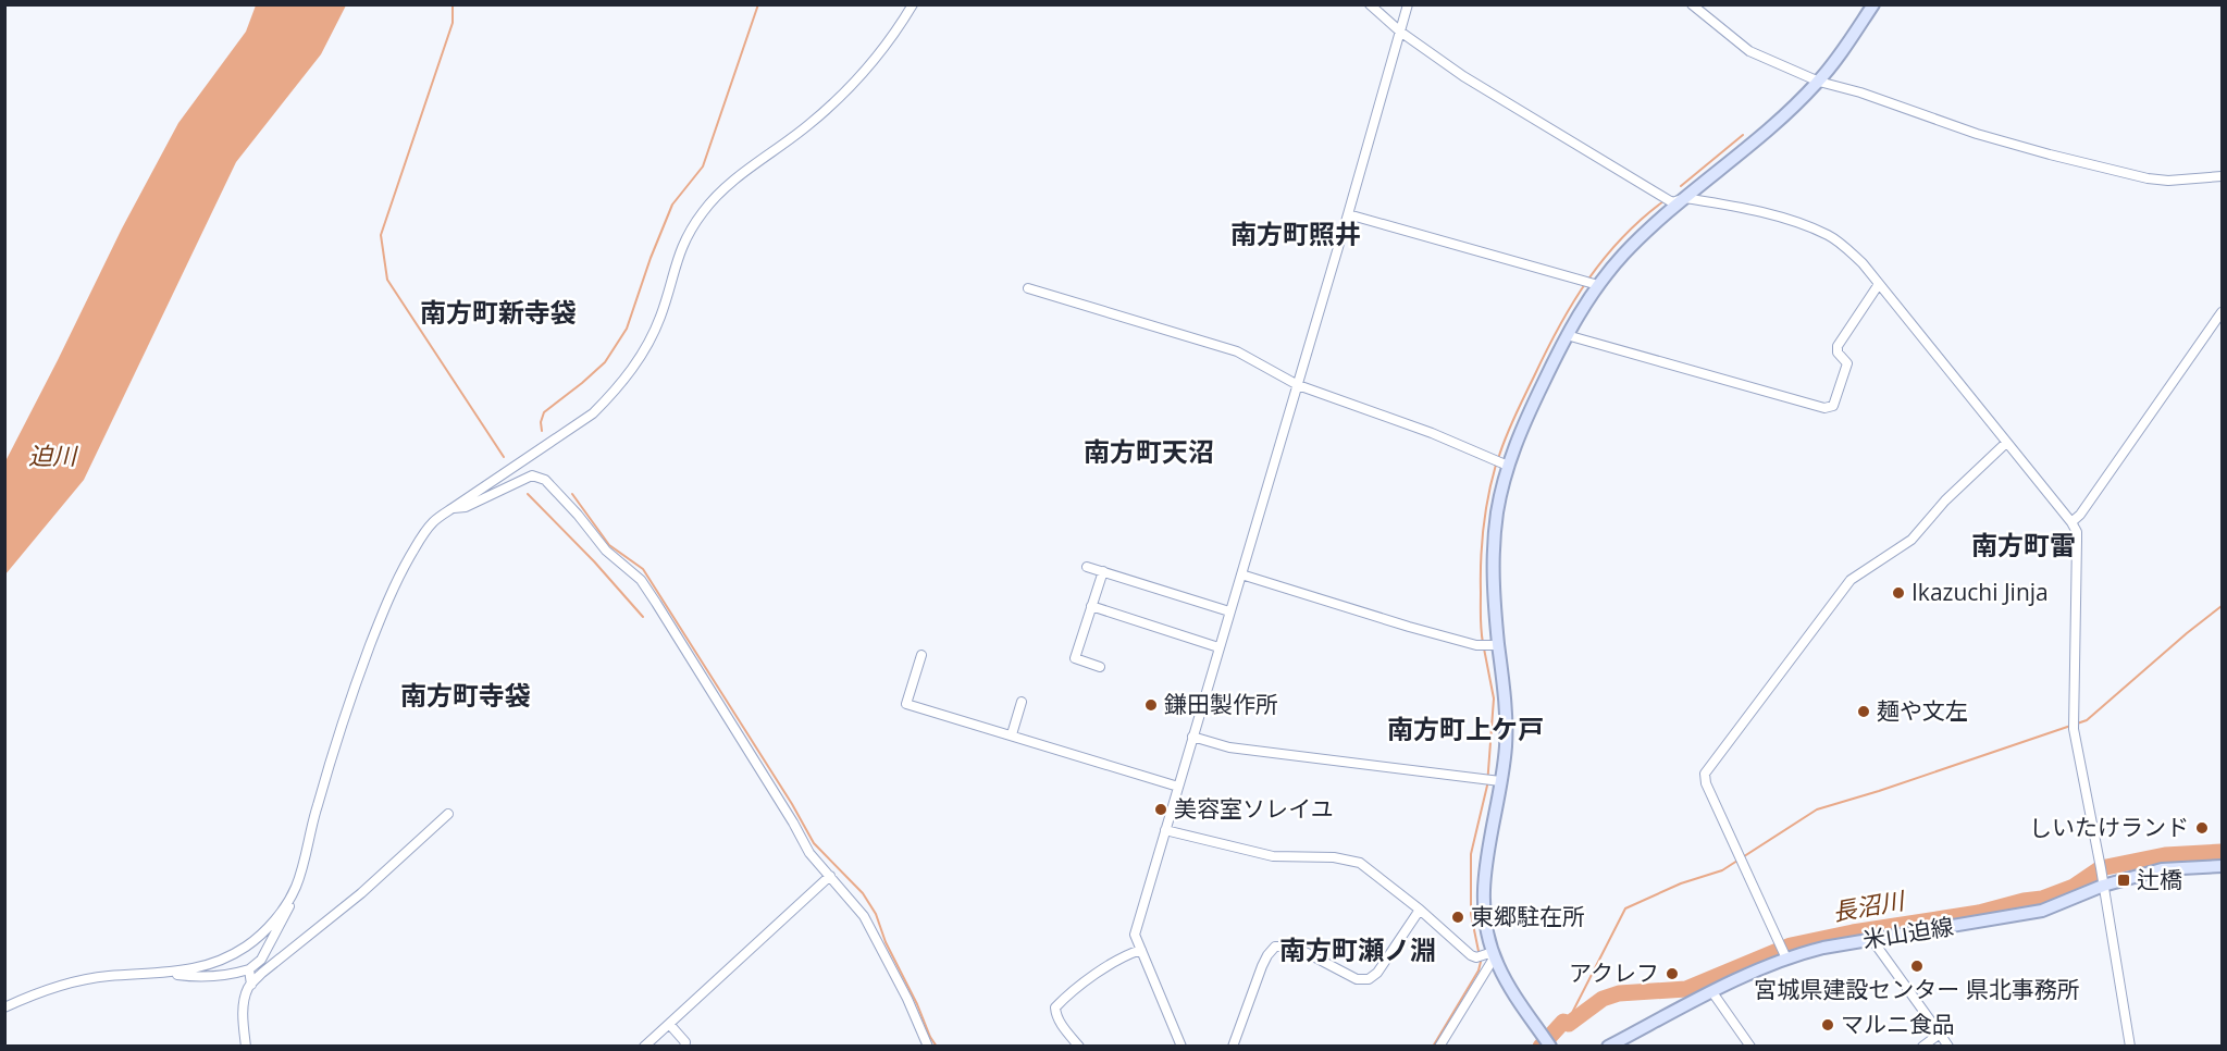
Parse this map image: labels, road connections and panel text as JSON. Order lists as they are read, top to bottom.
{
  "streets": {
    "street": ["米山迫線"]
  },
  "districts": [
    "南方町照井",
    "南方町新寺袋",
    "南方町天沼",
    "南方町雷",
    "南方町寺袋",
    "南方町上ケ戸",
    "南方町瀬ノ淵"
  ],
  "water": ["迫川", "長沼川"],
  "places": {
    "other": [
      "Ikazuchi Jinja",
      "鎌田製作所",
      "麺や文左",
      "美容室ソレイユ",
      "しいたけランド",
      "東郷駐在所",
      "宮城県建設センター 県北事務所",
      "アクレフ",
      "マルニ食品"
    ],
    "transit": ["辻橋"]
  }
}
